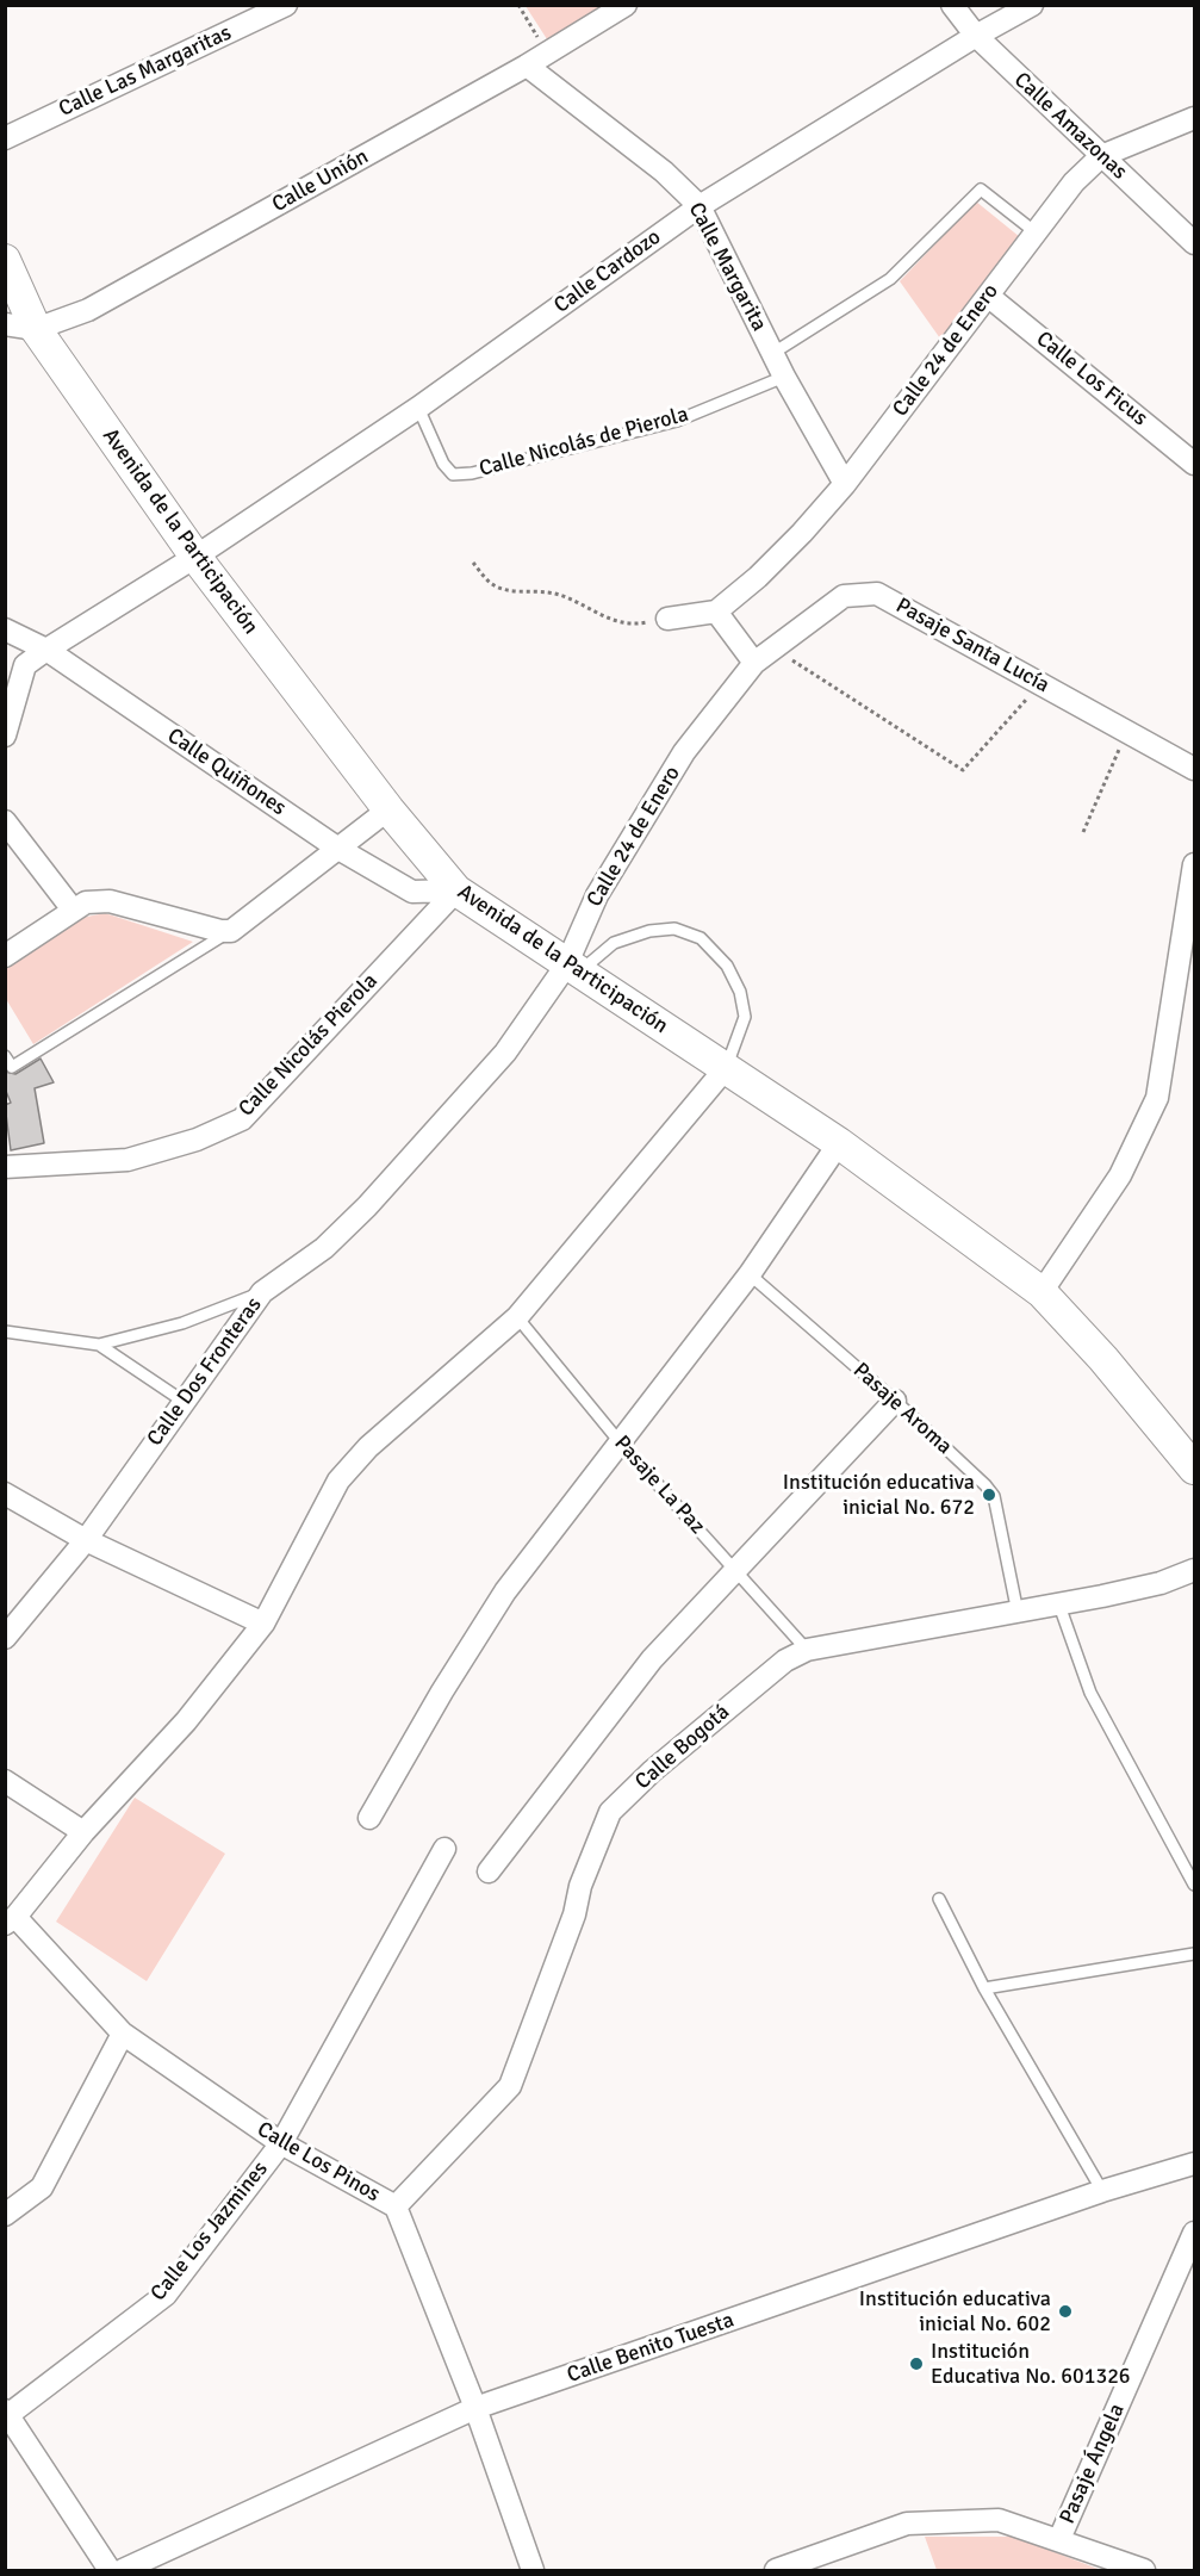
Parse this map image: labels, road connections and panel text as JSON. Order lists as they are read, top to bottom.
{
  "streets": {
    "main road": ["Avenida de la Participación"],
    "street": [
      "Calle Las Margaritas",
      "Calle Amazonas",
      "Calle Unión",
      "Calle Margarita",
      "Calle Cardozo",
      "Calle 24 de Enero",
      "Calle Los Ficus",
      "Pasaje Santa Lucía",
      "Calle Quiñones",
      "Calle Nicolás Pierola",
      "Calle Dos Fronteras",
      "Calle Bogotá",
      "Calle Los Pinos",
      "Calle Los Jazmines",
      "Calle Benito Tuesta",
      "Pasaje Ángela"
    ],
    "lane": ["Calle Nicolás de Pierola", "Pasaje Aroma", "Pasaje La Paz"]
  },
  "crossings": [
    ["Calle Amazonas", "Calle Cardozo"],
    ["Calle Amazonas", "Calle 24 de Enero"],
    ["Calle Unión", "Calle Margarita"],
    ["Calle Unión", "Avenida de la Participación"],
    ["Calle Margarita", "Calle Cardozo"],
    ["Calle Margarita", "Calle 24 de Enero"],
    ["Calle Margarita", "Calle Nicolás de Pierola"],
    ["Calle Cardozo", "Calle Nicolás de Pierola"],
    ["Calle Cardozo", "Avenida de la Participación"],
    ["Calle Cardozo", "Calle Quiñones"],
    ["Calle 24 de Enero", "Calle Los Ficus"],
    ["Calle 24 de Enero", "Avenida de la Participación"],
    ["Calle 24 de Enero", "Pasaje Santa Lucía"],
    ["Calle 24 de Enero", "Calle Dos Fronteras"],
    ["Avenida de la Participación", "Calle Quiñones"],
    ["Avenida de la Participación", "Calle Nicolás Pierola"],
    ["Avenida de la Participación", "Calle Dos Fronteras"],
    ["Calle Quiñones", "Calle Nicolás Pierola"],
    ["Pasaje Aroma", "Calle Bogotá"],
    ["Pasaje La Paz", "Calle Bogotá"],
    ["Calle Bogotá", "Calle Los Pinos"],
    ["Calle Los Pinos", "Calle Los Jazmines"],
    ["Calle Los Pinos", "Calle Benito Tuesta"]
  ],
  "places": ["Institución educativa inicial No. 672", "Institución educativa inicial No. 602", "Institución Educativa No. 601326"]
}
